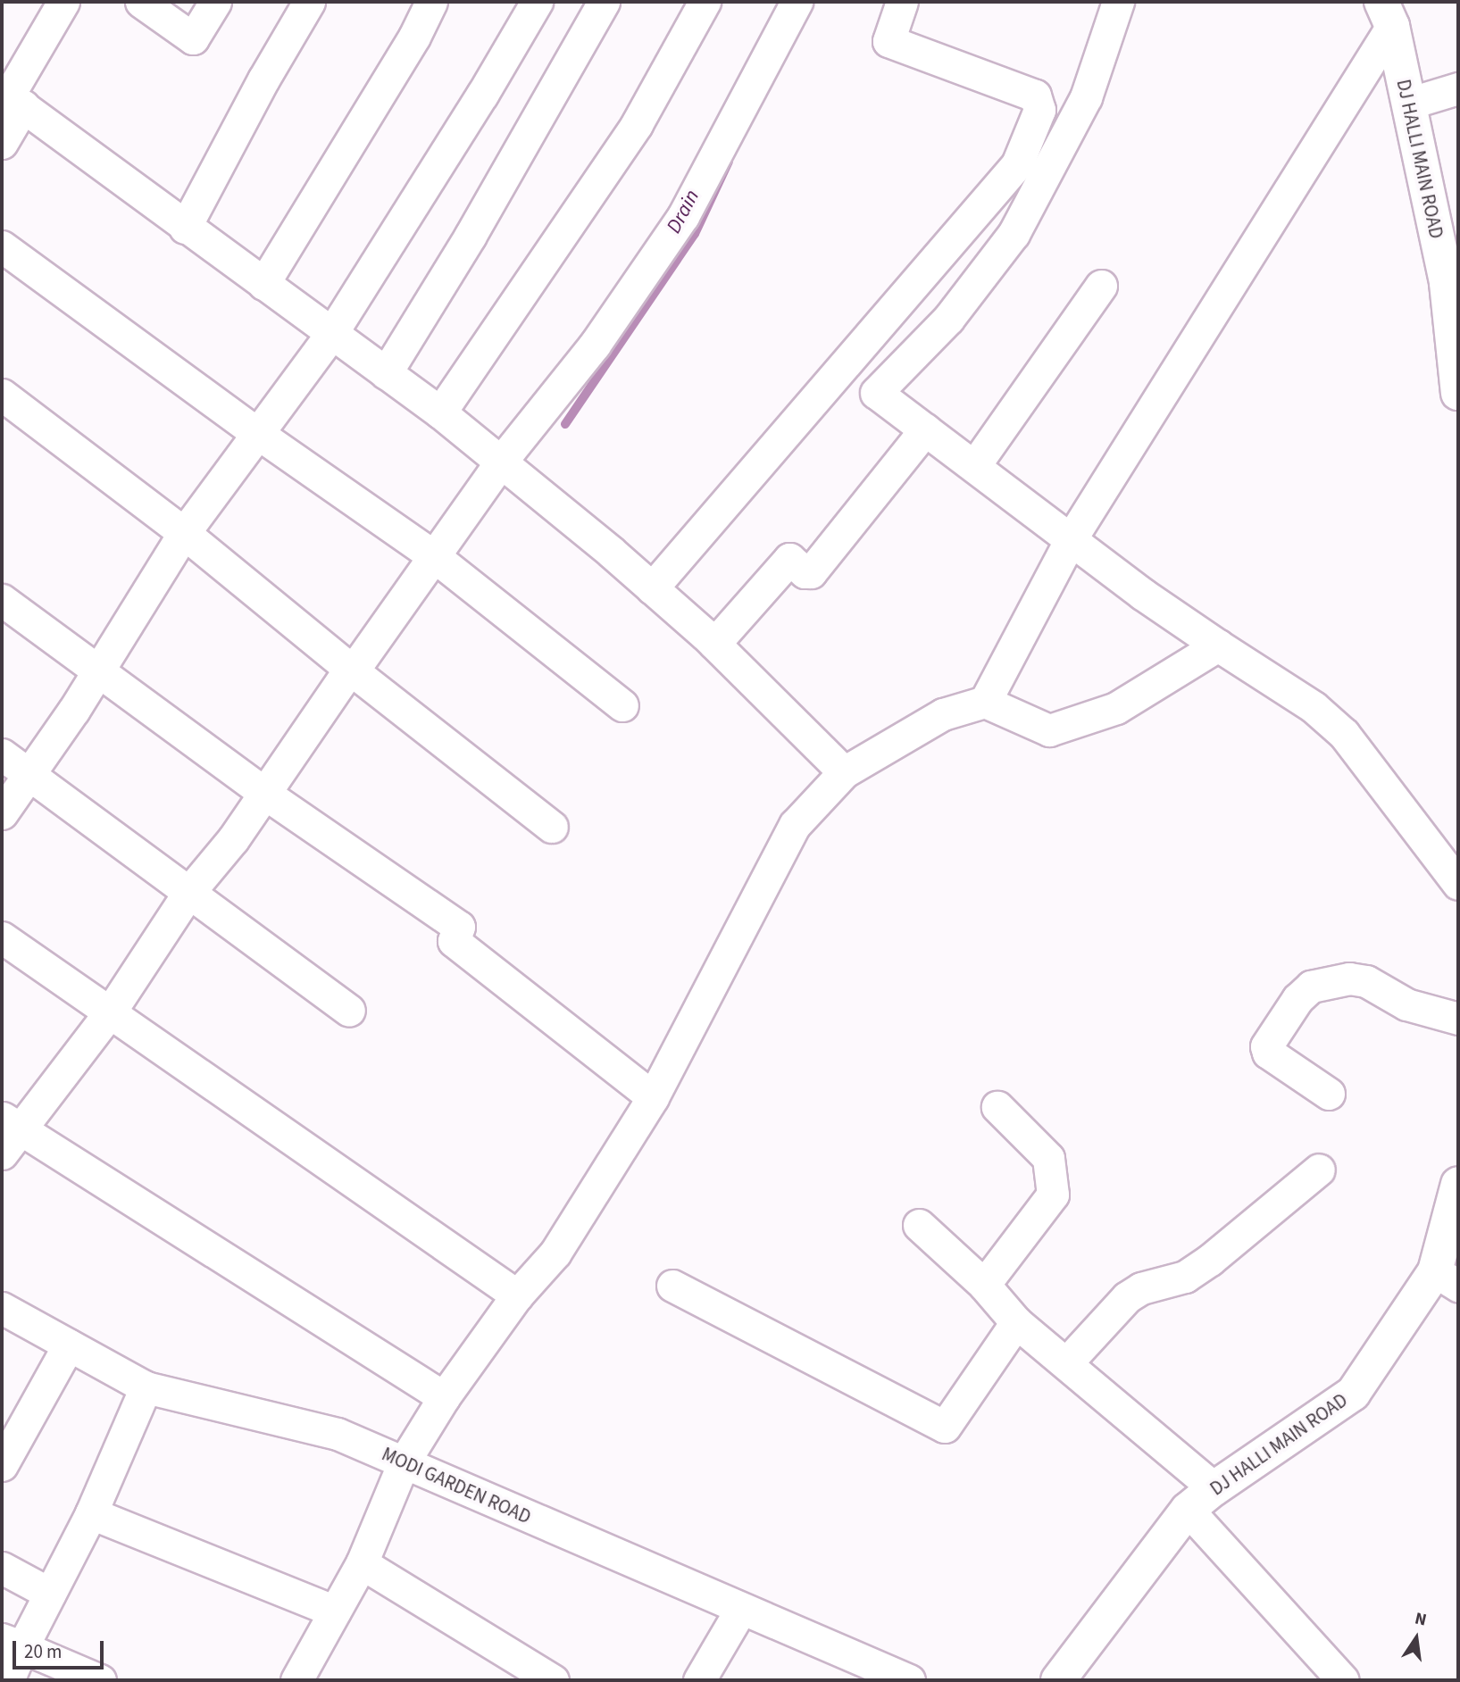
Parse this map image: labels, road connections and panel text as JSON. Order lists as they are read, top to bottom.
{
  "streets": {
    "street": ["DJ HALLI MAIN ROAD", "MODI GARDEN ROAD"]
  },
  "water": ["Drain"],
  "scale_bar": "20 m",
  "north": "top"
}
